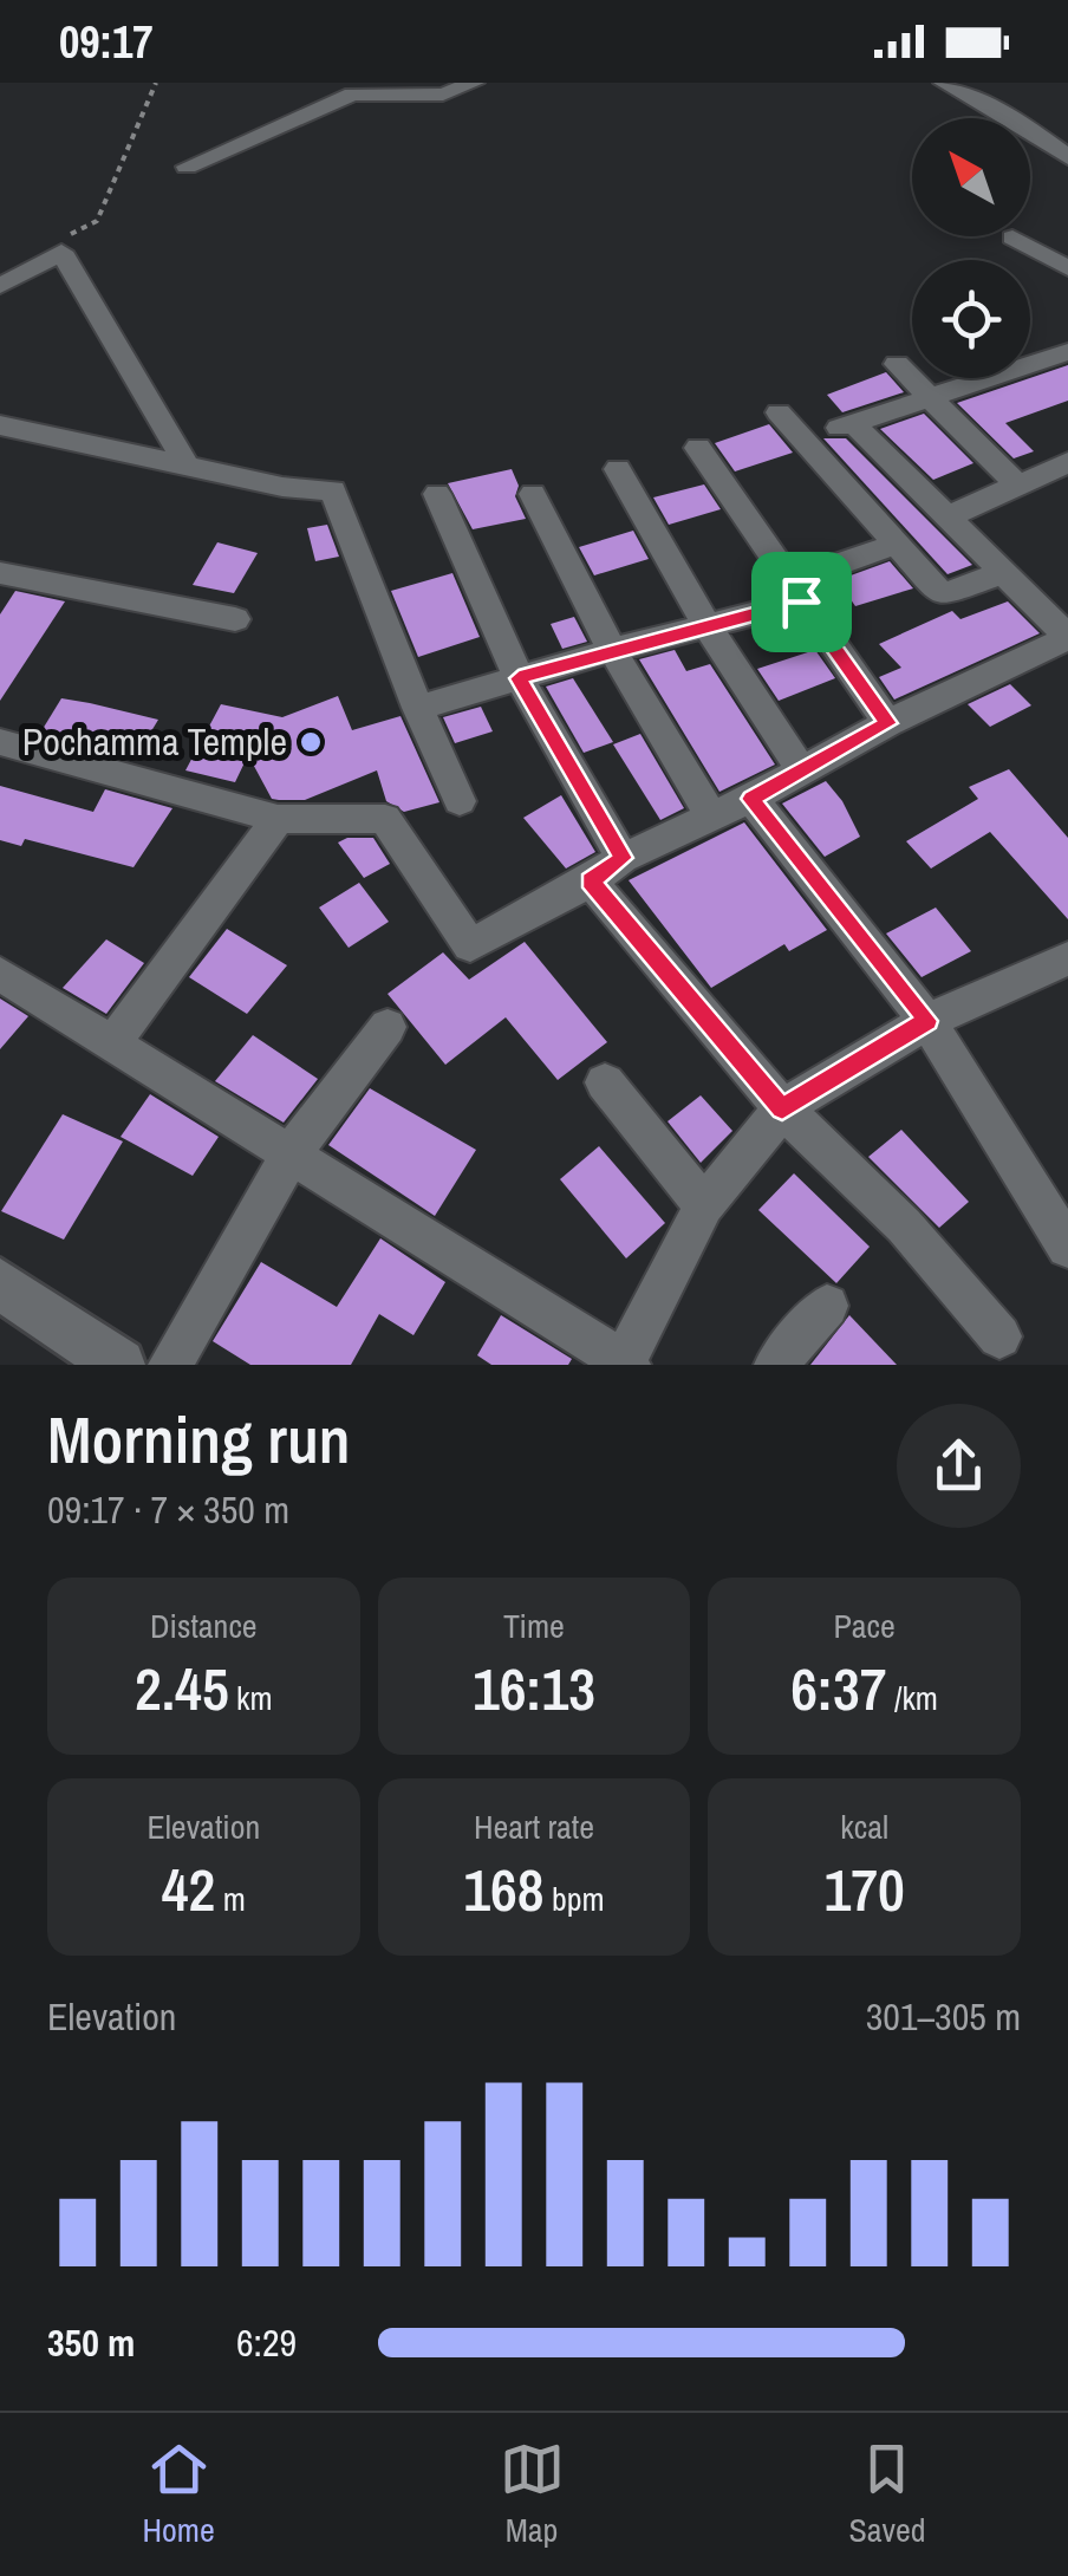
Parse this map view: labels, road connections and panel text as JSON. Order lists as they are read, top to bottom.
{
  "places": ["Pochamma Temple"],
  "north": "top left",
  "page": {
    "status": "09:17",
    "heading": ["Morning run", "09:17 · 7 × 350 m"],
    "stats": [
      ["Distance", "2.45 km"],
      ["Time", "16:13"],
      ["Pace", "6:37 /km"],
      ["Elevation", "42 m"],
      ["Heart rate", "168 bpm"],
      ["kcal", "170"]
    ],
    "chart": ["Elevation", "301–305 m"],
    "list": [
      {
        "name": "350 m",
        "note": "6:29"
      }
    ],
    "tabs": ["Home", "Map", "Saved"]
  }
}
